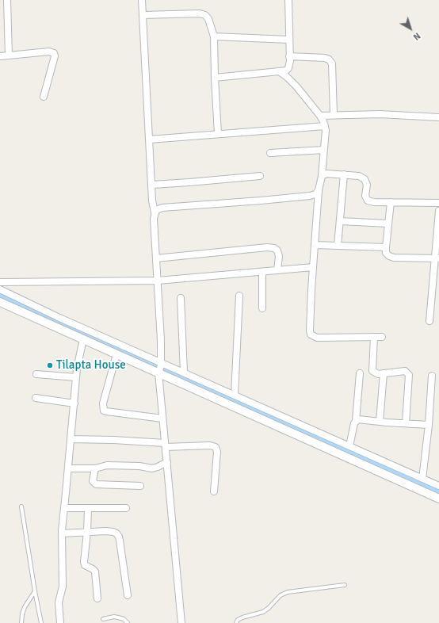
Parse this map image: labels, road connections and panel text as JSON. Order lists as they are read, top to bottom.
{
  "places": ["Tilapta House"],
  "north": "bottom right"
}
